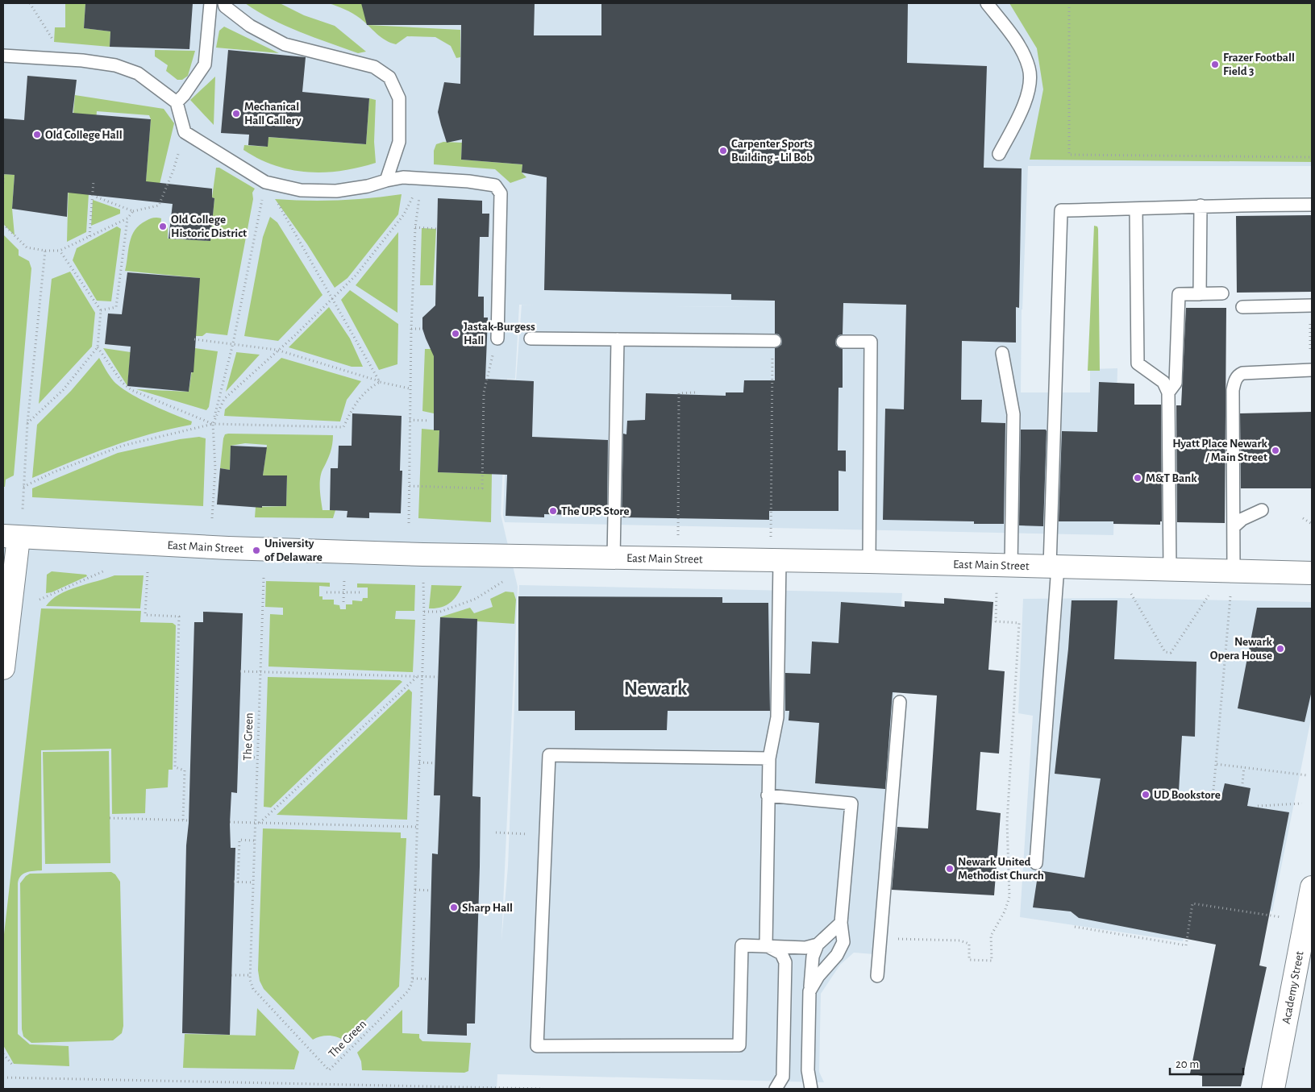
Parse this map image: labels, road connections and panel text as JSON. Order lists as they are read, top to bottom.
{
  "streets": {
    "main road": ["East Main Street", "Academy Street"],
    "path": ["The Green"]
  },
  "districts": ["Newark"],
  "places": [
    "Frazer Football Field 3",
    "Mechanical Hall Gallery",
    "Old College Hall",
    "Carpenter Sports Building - Lil Bob",
    "Old College Historic District",
    "Jastak-Burgess Hall",
    "Hyatt Place Newark / Main Street",
    "M&T Bank",
    "The UPS Store",
    "University of Delaware",
    "Newark Opera House",
    "UD Bookstore",
    "Newark United Methodist Church",
    "Sharp Hall"
  ],
  "scale_bar": "20 m"
}
